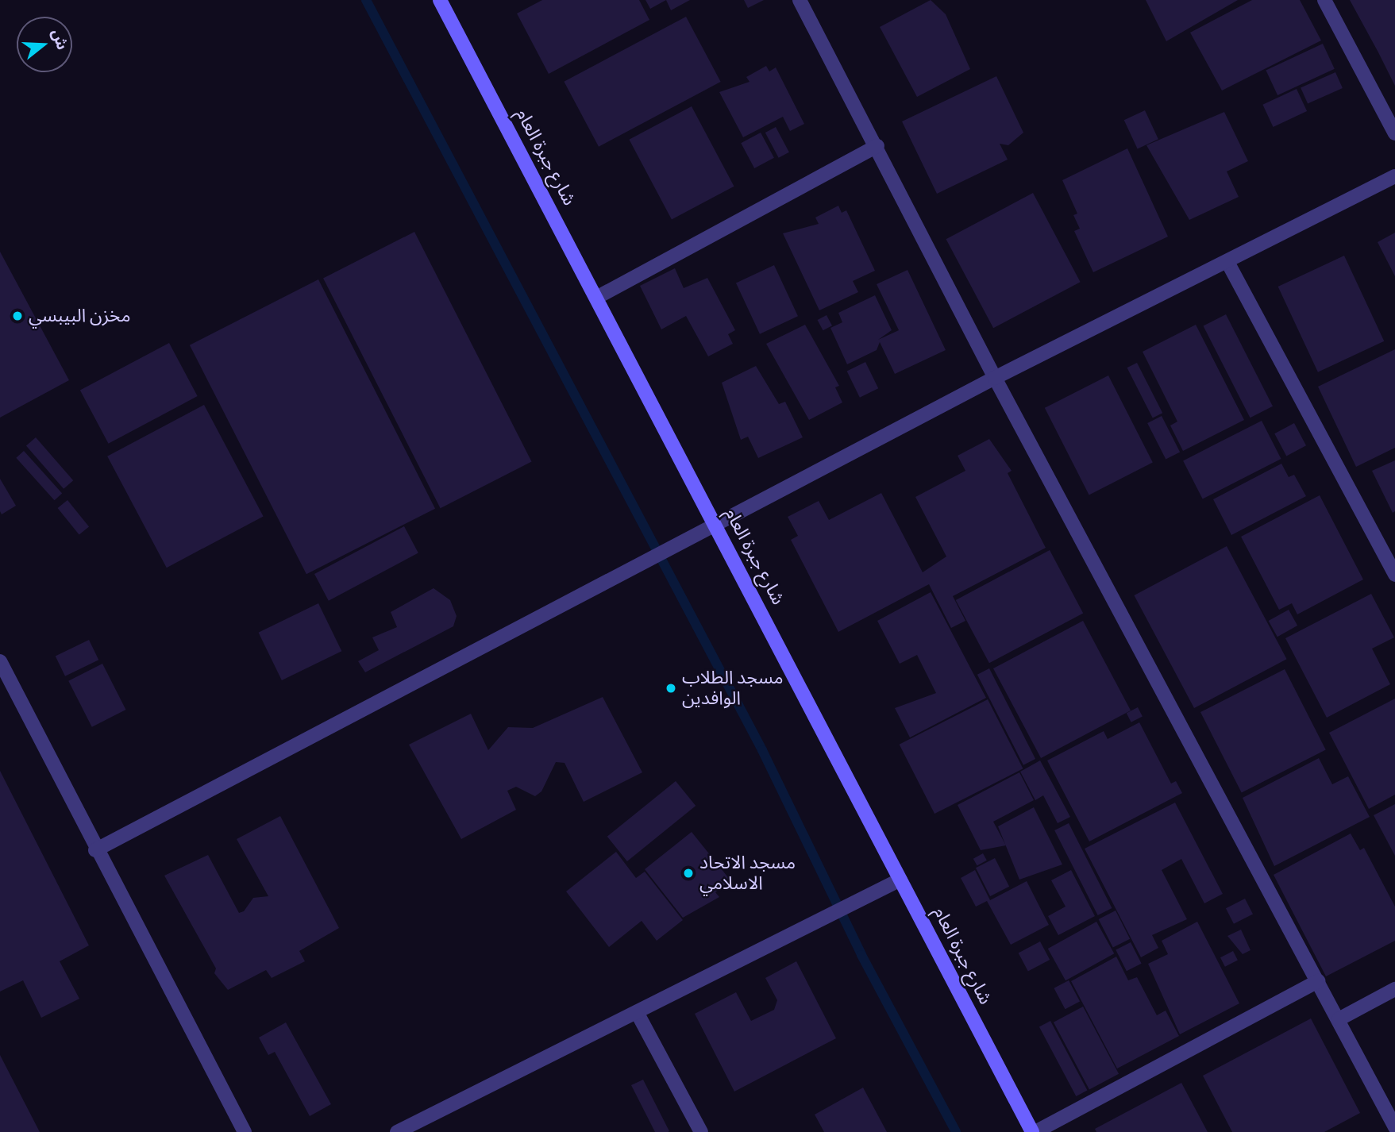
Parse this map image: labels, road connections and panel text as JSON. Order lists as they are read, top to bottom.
{
  "streets": {
    "main road": ["شارع جبرة العام"]
  },
  "places": ["مخزن البيبسي", "مسجد الطلاب الوافدين", "مسجد الاتحاد الاسلامي"],
  "north": "right"
}
